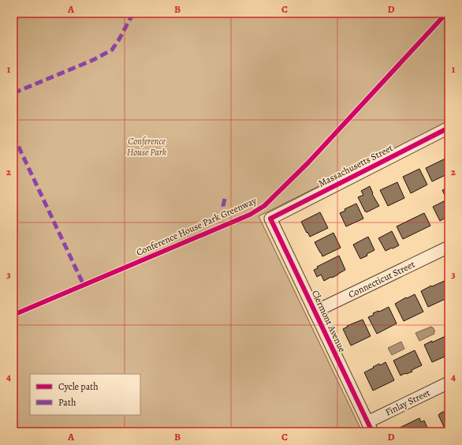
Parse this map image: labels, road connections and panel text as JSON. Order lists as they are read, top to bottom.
{
  "streets": {
    "street": [
      "Massachusetts Street",
      "Connecticut Street",
      "Clermont Avenue",
      "Finlay Street"
    ],
    "cycle path": ["Conference House Park Greenway"]
  },
  "crossings": [
    ["Massachusetts Street", "Clermont Avenue"],
    ["Connecticut Street", "Clermont Avenue"],
    ["Clermont Avenue", "Finlay Street"]
  ],
  "parks": ["Conference House Park"],
  "legend": ["Cycle path", "Path"],
  "grid": {
    "columns": [
      "A",
      "B",
      "C",
      "D"
    ],
    "rows": [
      "1",
      "2",
      "3",
      "4"
    ]
  }
}
